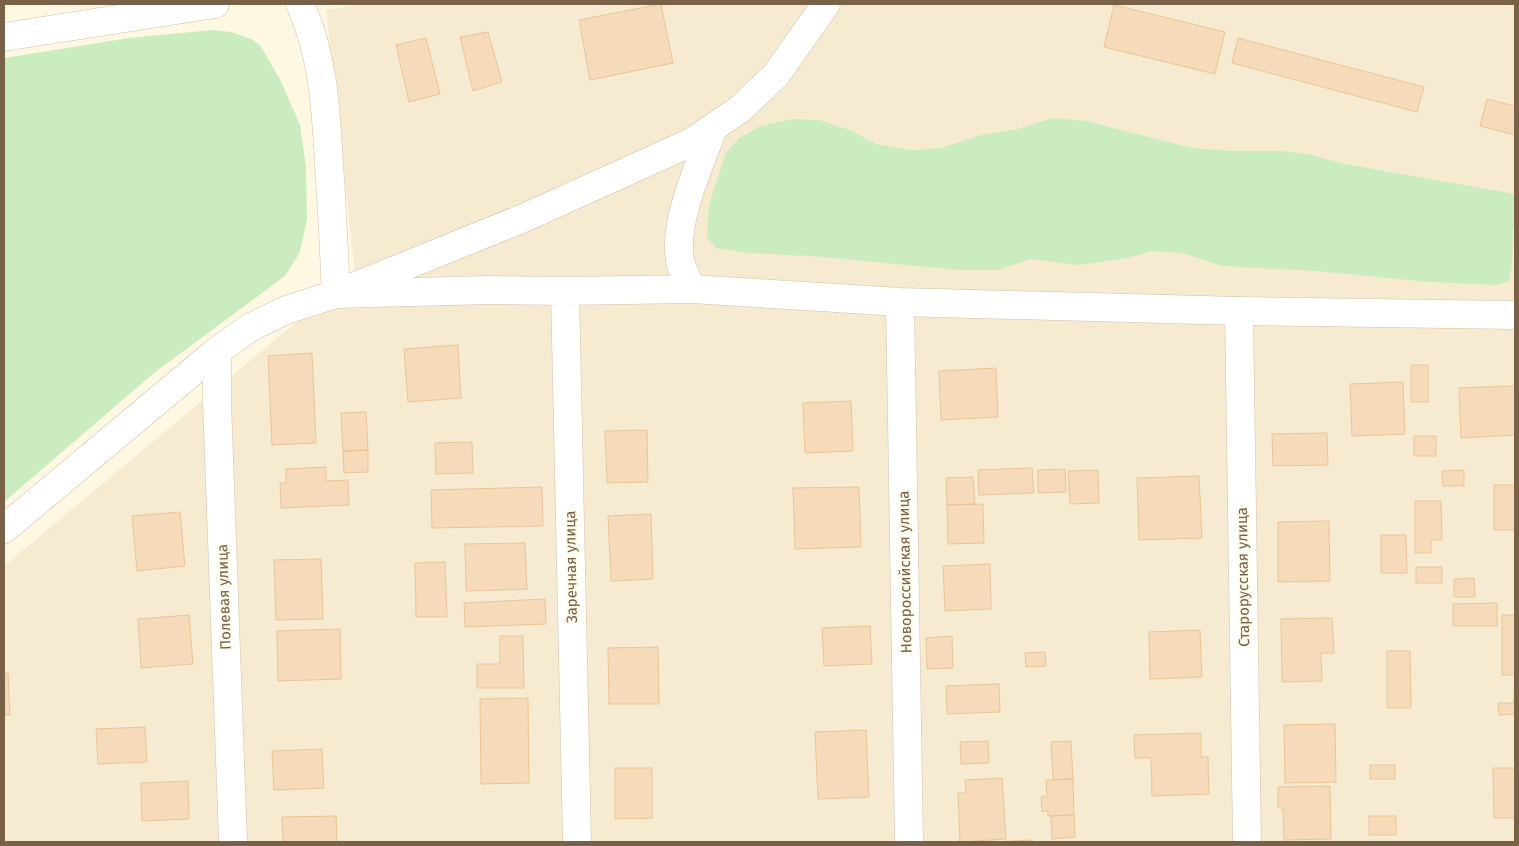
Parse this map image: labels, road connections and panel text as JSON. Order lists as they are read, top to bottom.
{
  "streets": {
    "street": [
      "Заречная улица",
      "Новороссийская улица",
      "Старорусская улица",
      "Полевая улица"
    ]
  }
}
